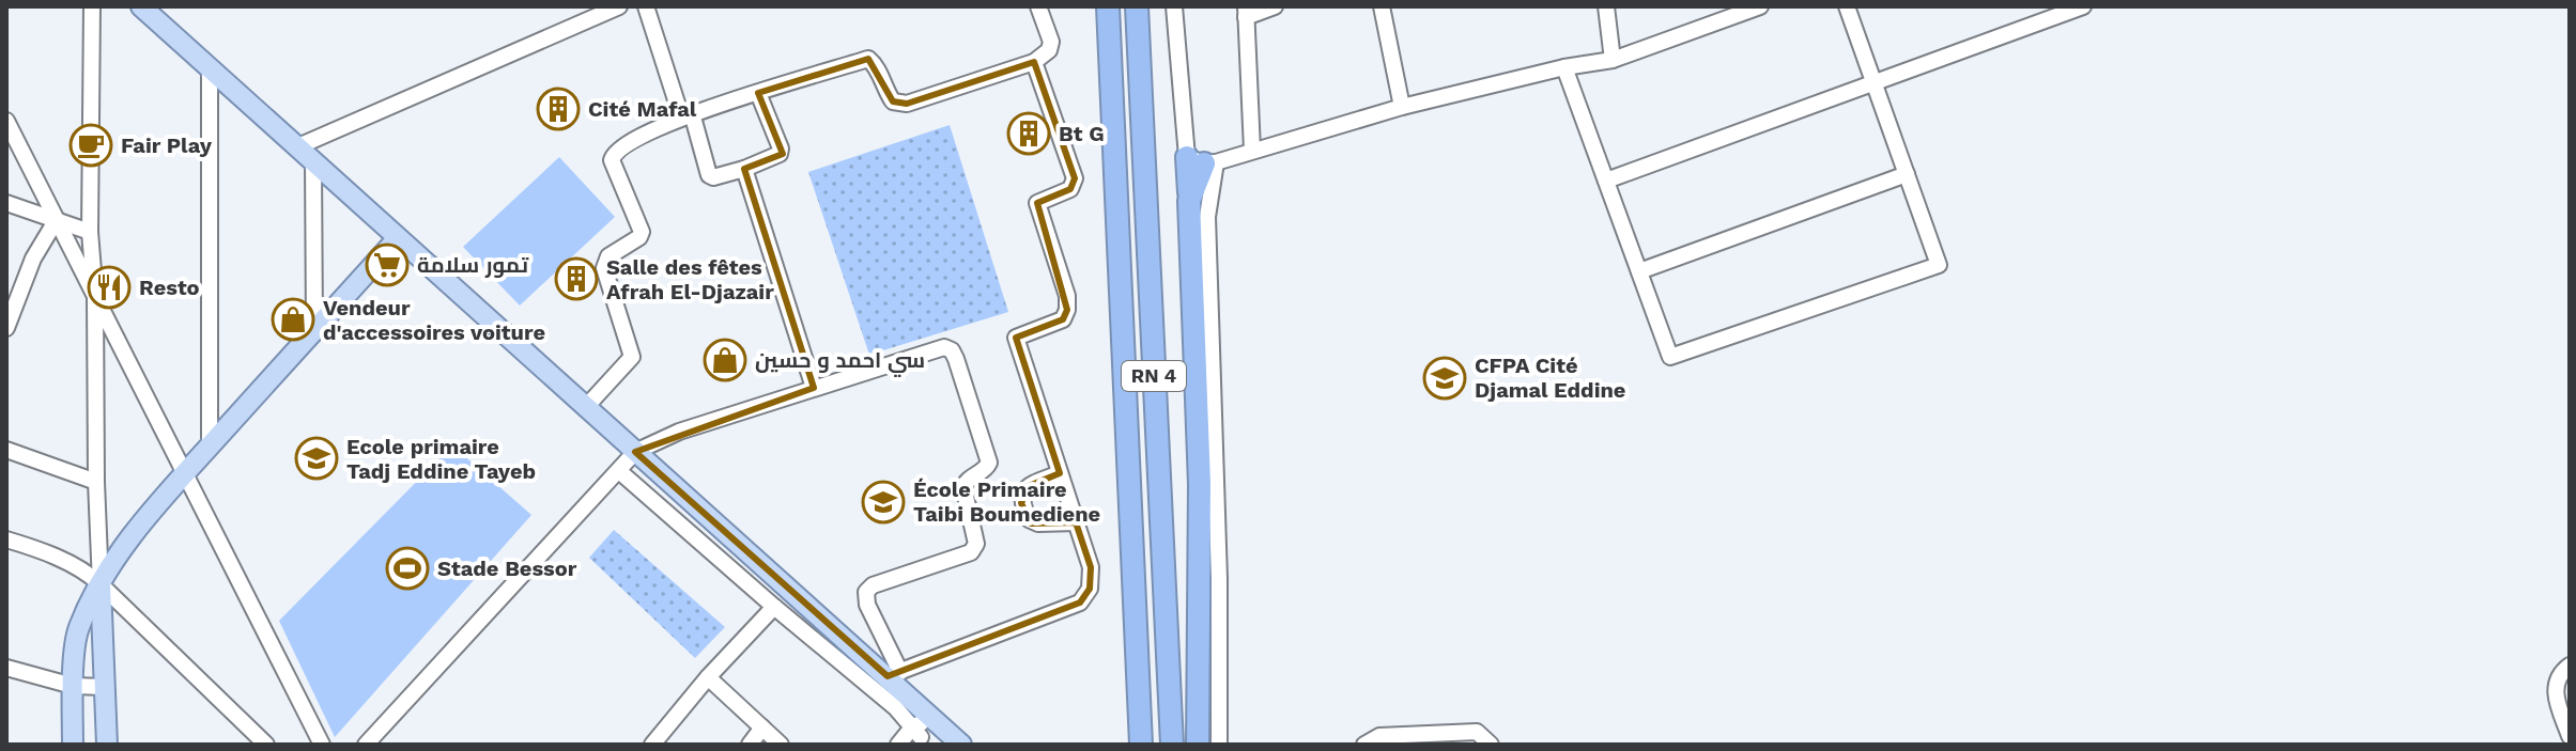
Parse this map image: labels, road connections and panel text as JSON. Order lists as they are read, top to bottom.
{
  "streets": {
    "highway": ["RN 4"]
  },
  "places": {
    "building": ["Cité Mafal", "Bt G", "Salle des fêtes Afrah El-Djazair"],
    "cafe": ["Fair Play"],
    "supermarket": ["تمور سلامة"],
    "restaurant": ["Resto"],
    "shop": ["Vendeur d'accessoires voiture", "سي احمد و حسين"],
    "school or university": ["CFPA Cité Djamal Eddine", "Ecole primaire Tadj Eddine Tayeb", "École Primaire Taibi Boumediene"],
    "sports": ["Stade Bessor"]
  }
}
